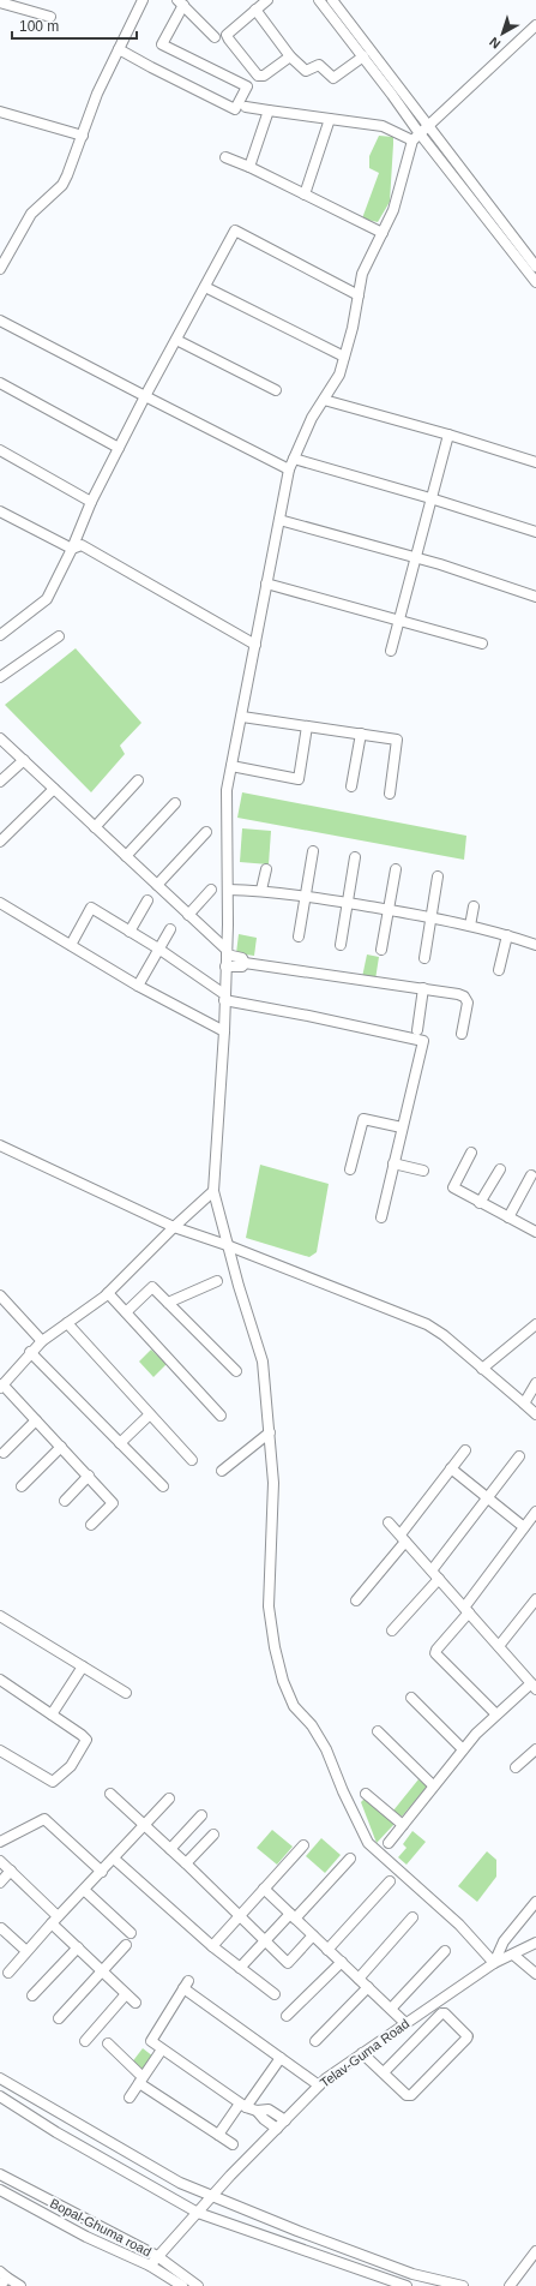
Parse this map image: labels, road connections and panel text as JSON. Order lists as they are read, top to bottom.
{
  "streets": {
    "street": ["Telav-Guma Road", "Bopal-Ghuma road"]
  },
  "crossings": [
    ["Telav-Guma Road", "Bopal-Ghuma road"]
  ],
  "scale_bar": "100 m",
  "north": "bottom left"
}
